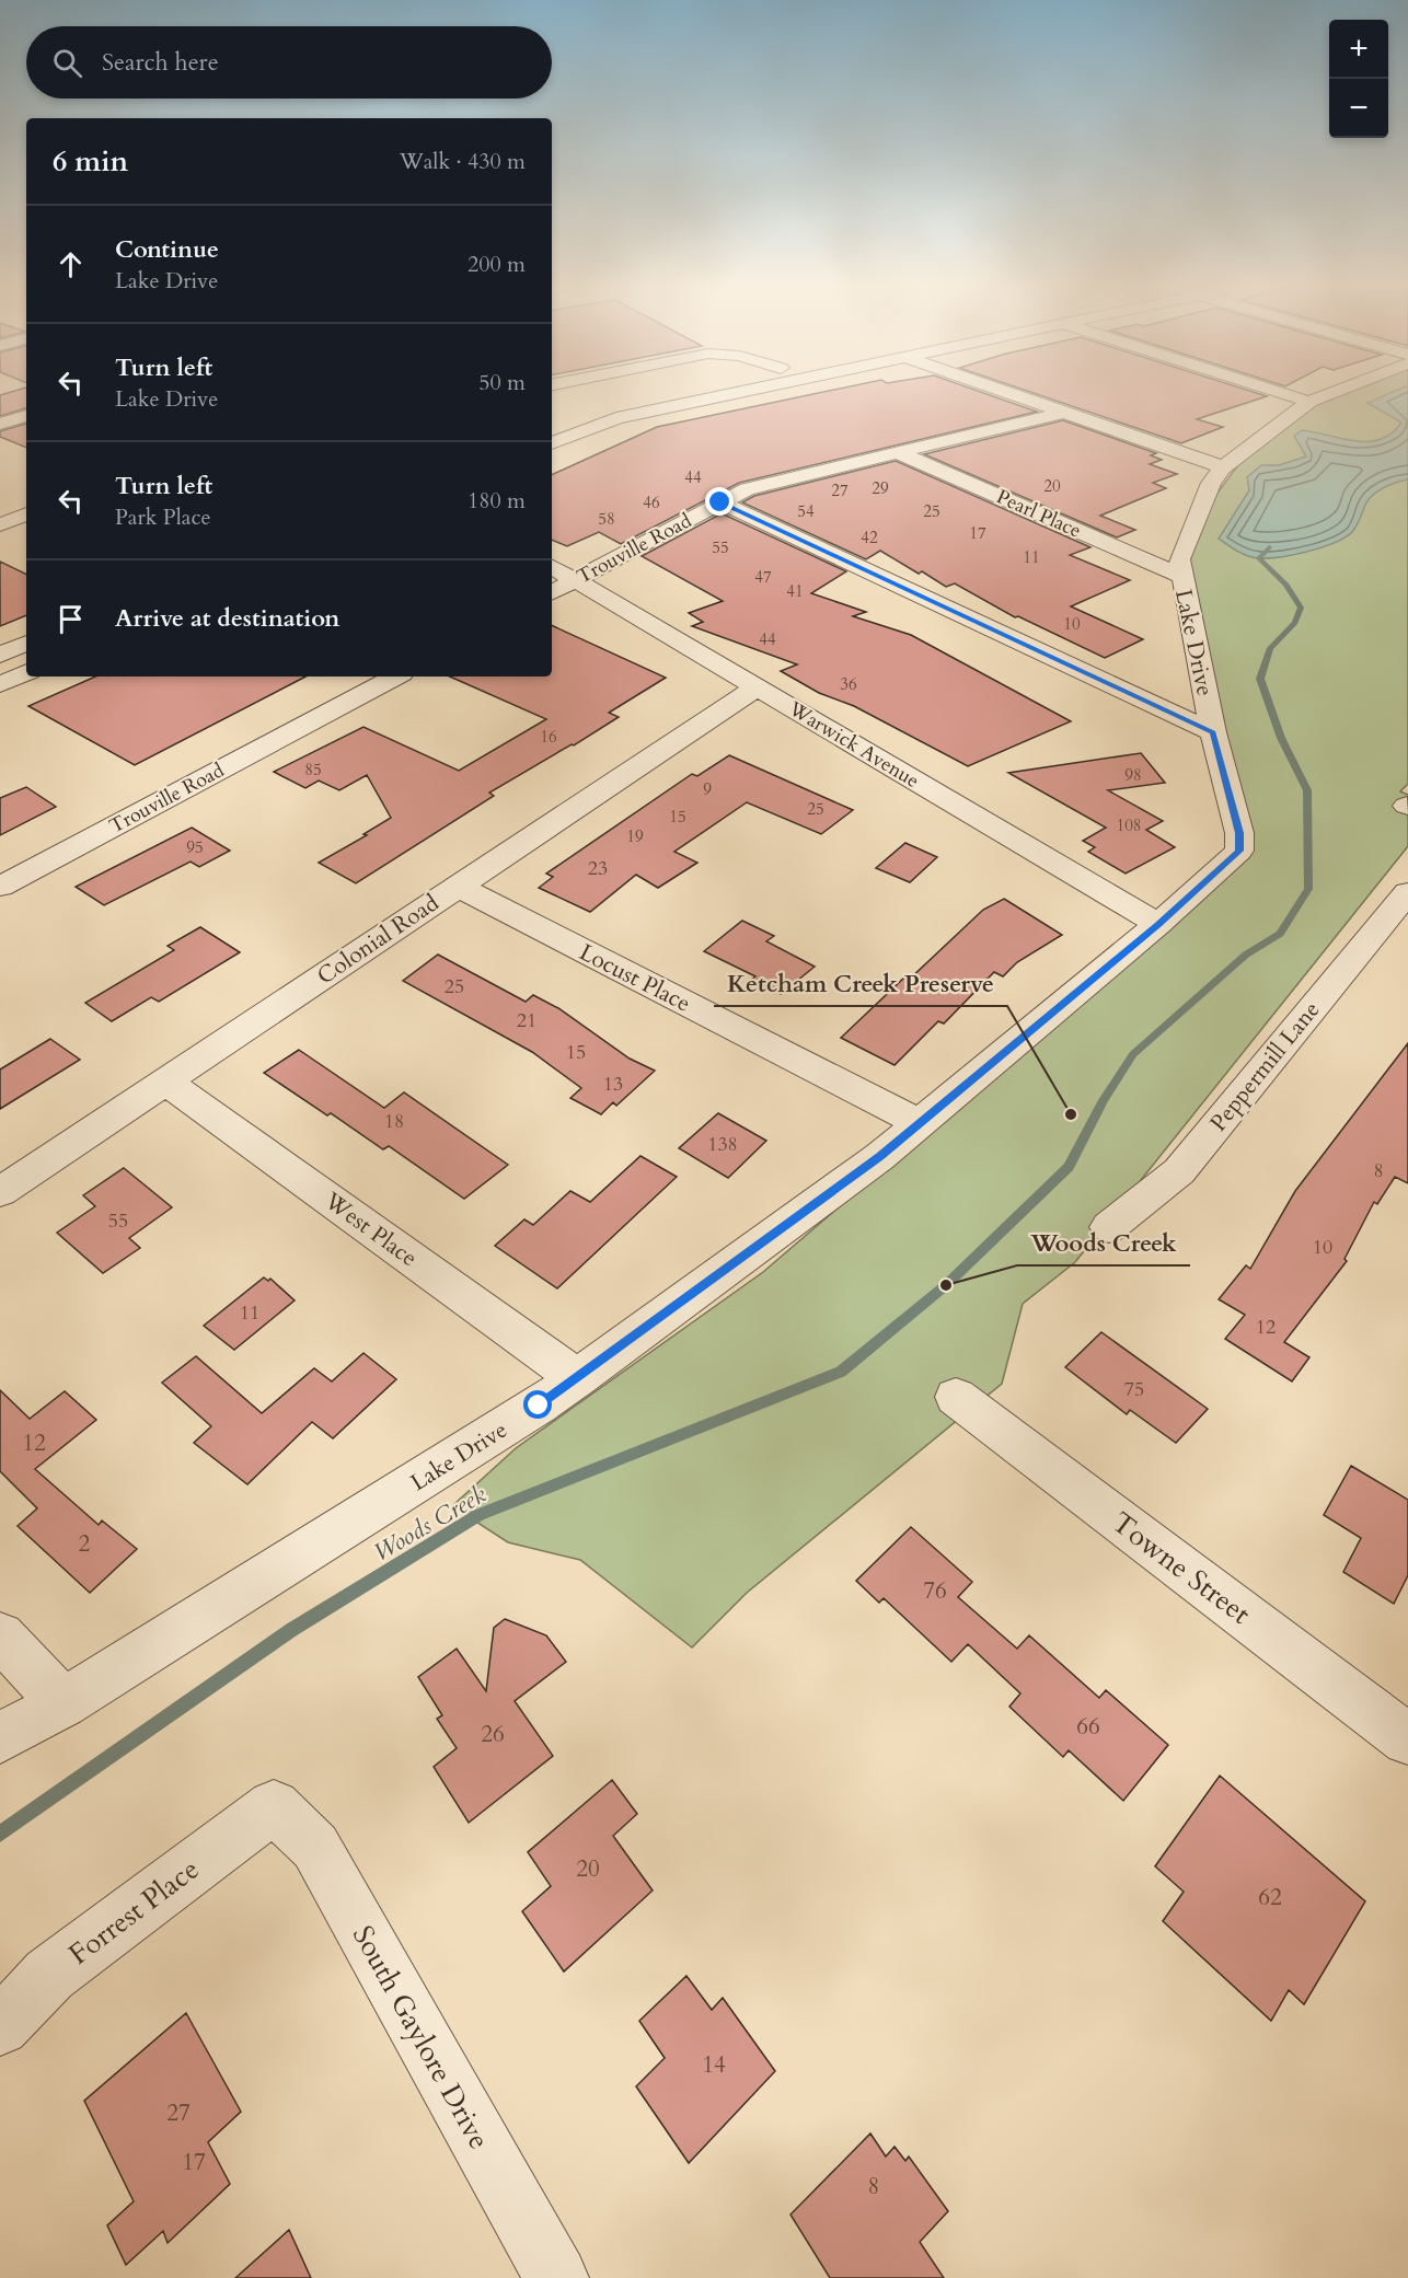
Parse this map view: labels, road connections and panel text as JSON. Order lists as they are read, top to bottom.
{
  "streets": {
    "street": [
      "Pearl Place",
      "Trouville Road",
      "Lake Drive",
      "Warwick Avenue",
      "Colonial Road",
      "Locust Place",
      "Peppermill Lane",
      "West Place",
      "Towne Street",
      "Forrest Place",
      "South Gaylore Drive"
    ]
  },
  "crossings": [
    ["Pearl Place", "Trouville Road"],
    ["Pearl Place", "Lake Drive"],
    ["Trouville Road", "Warwick Avenue"],
    ["Lake Drive", "Warwick Avenue"],
    ["Lake Drive", "Locust Place"],
    ["Lake Drive", "West Place"],
    ["Warwick Avenue", "Colonial Road"],
    ["Colonial Road", "Locust Place"],
    ["Colonial Road", "West Place"],
    ["Forrest Place", "South Gaylore Drive"]
  ],
  "water": ["Woods Creek"],
  "places": ["Ketcham Creek Preserve", "Woods Creek"],
  "house_numbers": [
    "44",
    "20",
    "29",
    "27",
    "46",
    "54",
    "25",
    "58",
    "17",
    "42",
    "55",
    "11",
    "47",
    "41",
    "10",
    "44",
    "36",
    "16",
    "85",
    "98",
    "9",
    "25",
    "15",
    "108",
    "19",
    "95",
    "23",
    "25",
    "21",
    "15",
    "13",
    "18",
    "138",
    "8",
    "55",
    "10",
    "11",
    "12",
    "75",
    "12",
    "2",
    "76",
    "66",
    "26",
    "20",
    "62",
    "14",
    "27",
    "17",
    "8"
  ],
  "page": {
    "map_buttons": ["+", "−"],
    "search": "Search here",
    "heading": ["6 min", "Walk · 430 m"],
    "list": [
      ["Continue", "Lake Drive", "200 m"],
      ["Turn left", "Lake Drive", "50 m"],
      ["Turn left", "Park Place", "180 m"],
      "Arrive at destination"
    ]
  }
}
